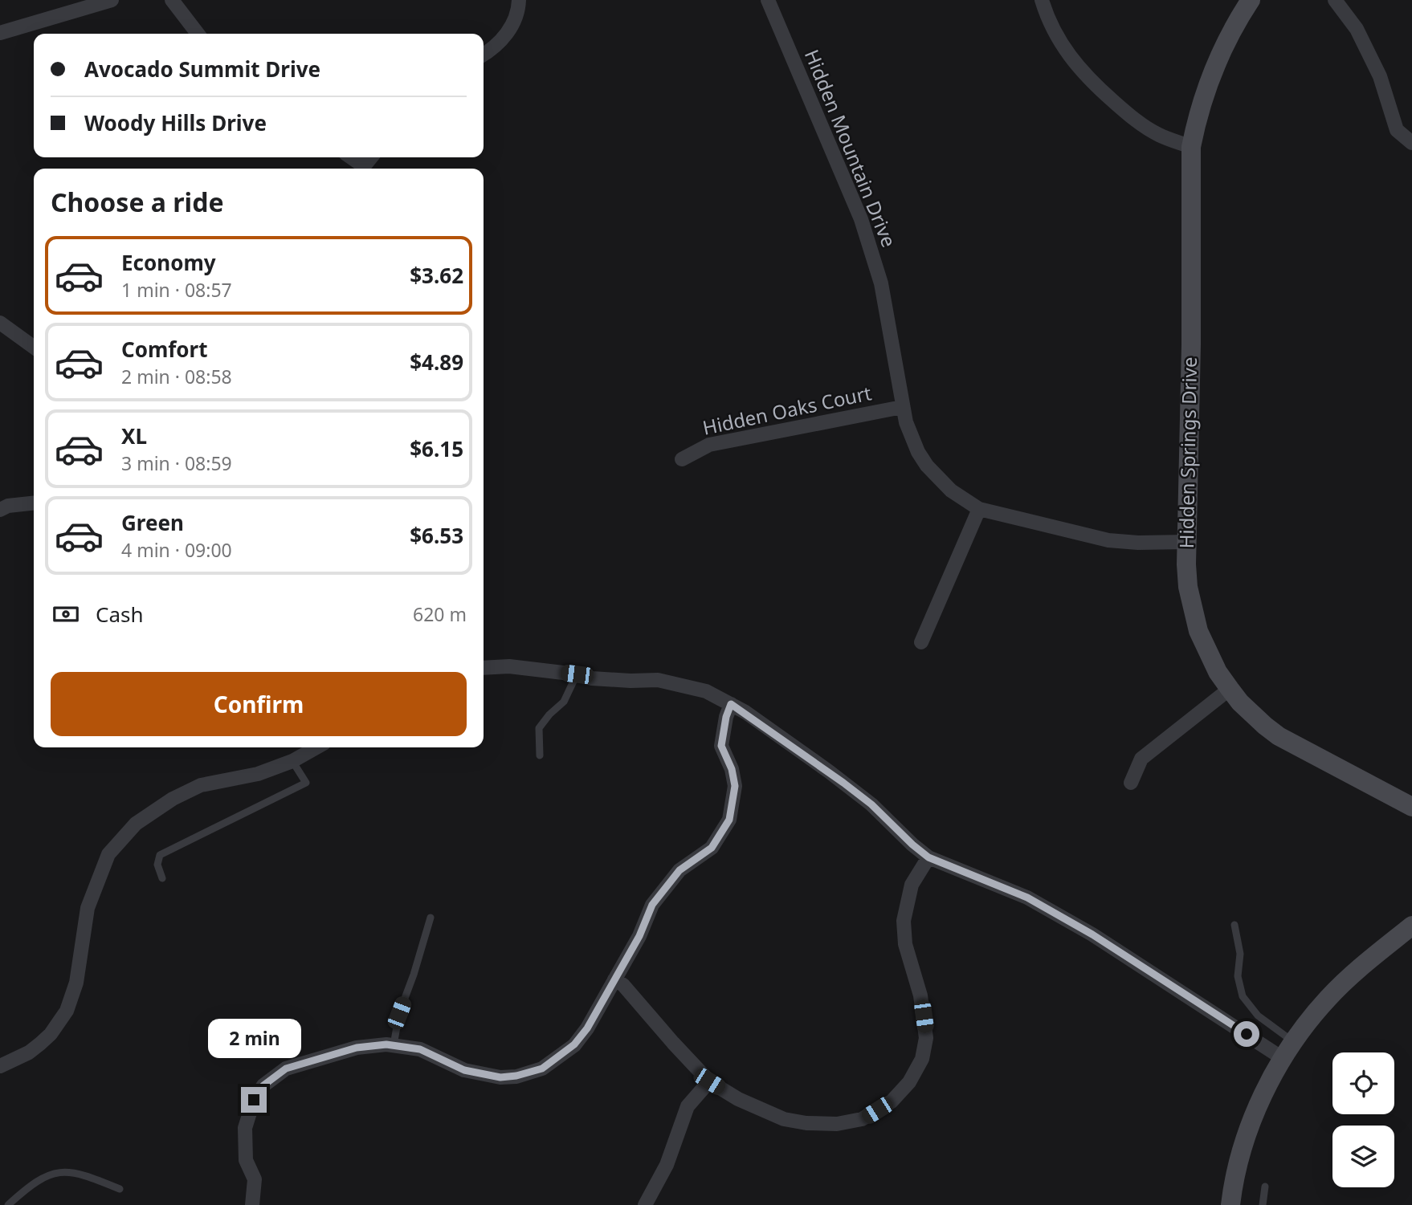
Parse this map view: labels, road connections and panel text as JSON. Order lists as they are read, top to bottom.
{
  "streets": {
    "street": ["Hidden Mountain Drive", "Hidden Oaks Court", "Hidden Springs Drive"]
  },
  "crossings": [
    ["Hidden Mountain Drive", "Hidden Oaks Court"],
    ["Hidden Mountain Drive", "Hidden Springs Drive"]
  ],
  "page": {
    "banner": ["Avocado Summit Drive", "Woody Hills Drive"],
    "heading": "Choose a ride",
    "list": [
      {
        "name": "Economy",
        "note": "1 min · 08:57",
        "value": "$3.62"
      },
      {
        "name": "Comfort",
        "note": "2 min · 08:58",
        "value": "$4.89"
      },
      {
        "name": "XL",
        "note": "3 min · 08:59",
        "value": "$6.15"
      },
      {
        "name": "Green",
        "note": "4 min · 09:00",
        "value": "$6.53"
      }
    ],
    "pay": ["Cash", "620 m"],
    "buttons": "Confirm",
    "bubble": "2 min"
  }
}
